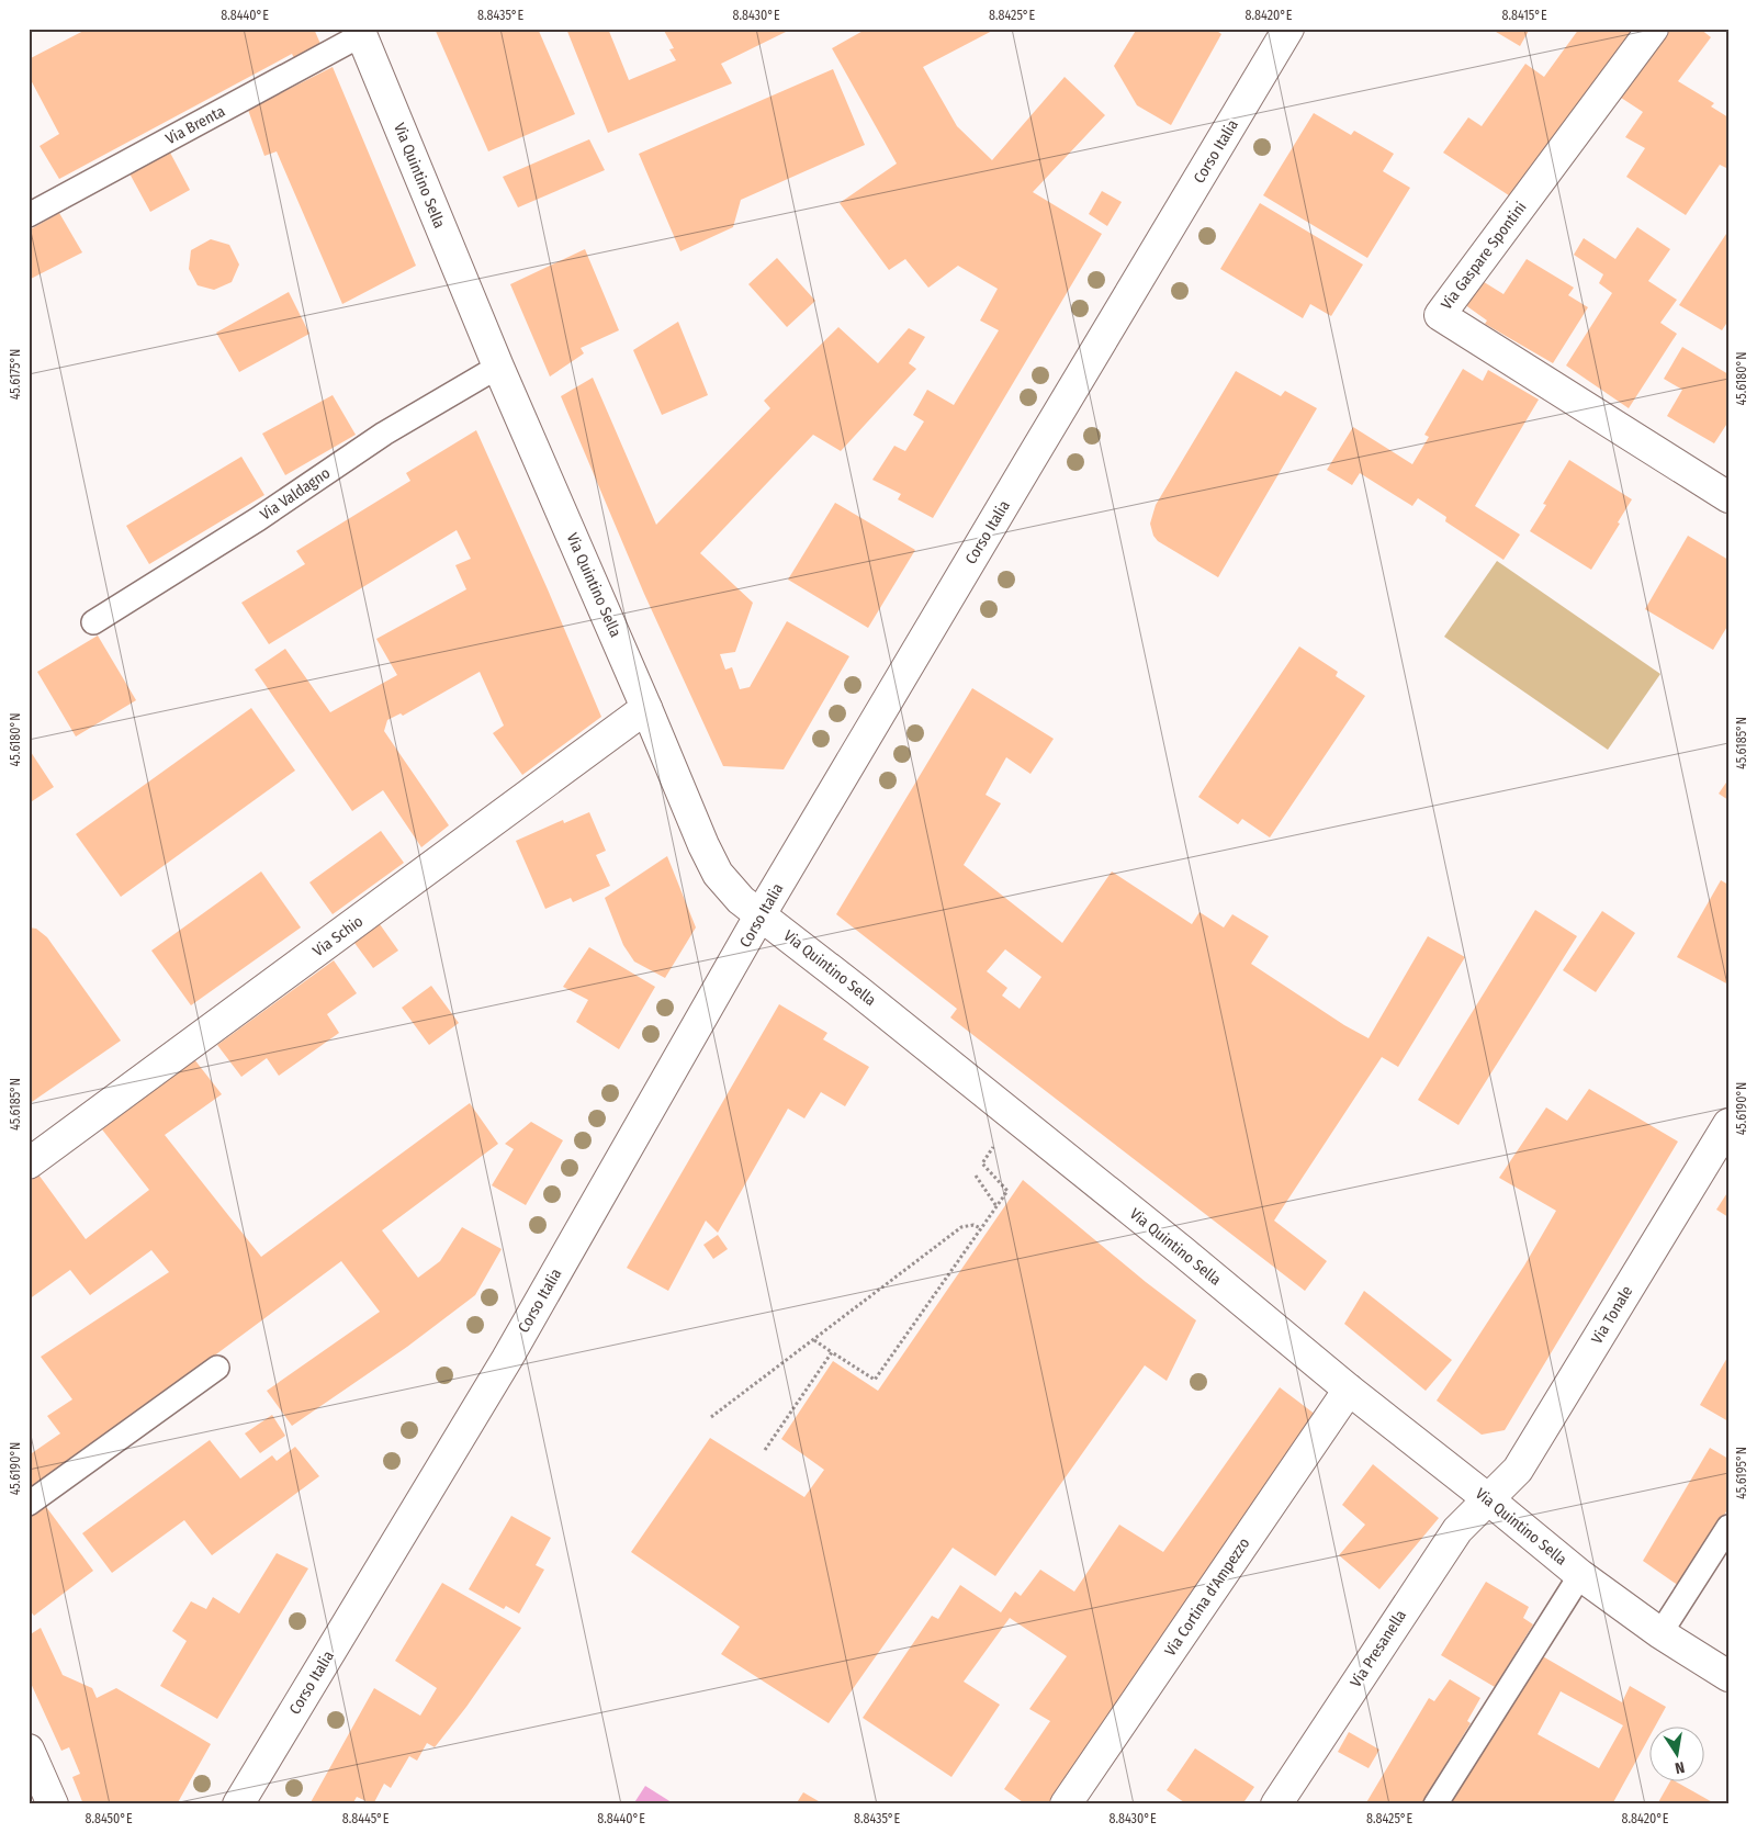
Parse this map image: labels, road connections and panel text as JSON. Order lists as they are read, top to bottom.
{
  "streets": {
    "street": [
      "Corso Italia",
      "Via Quintino Sella",
      "Via Gaspare Spontini",
      "Via Schio",
      "Via Tonale",
      "Via Cortina d'Ampezzo",
      "Via Presanella"
    ],
    "lane": ["Via Brenta", "Via Valdagno"]
  },
  "crossings": [
    ["Via Brenta", "Via Quintino Sella"],
    ["Corso Italia", "Via Quintino Sella"],
    ["Via Quintino Sella", "Via Valdagno"],
    ["Via Quintino Sella", "Via Schio"],
    ["Via Quintino Sella", "Via Tonale"],
    ["Via Quintino Sella", "Via Cortina d'Ampezzo"],
    ["Via Quintino Sella", "Via Presanella"],
    ["Via Tonale", "Via Presanella"]
  ],
  "north": "bottom",
  "coordinates": [
    "8.8440°E",
    "8.8435°E",
    "8.8430°E",
    "8.8425°E",
    "8.8420°E",
    "8.8415°E",
    "45.6175°N",
    "45.6180°N",
    "45.6185°N",
    "45.6190°N",
    "45.6195°N",
    "8.8450°E",
    "8.8445°E"
  ]
}
